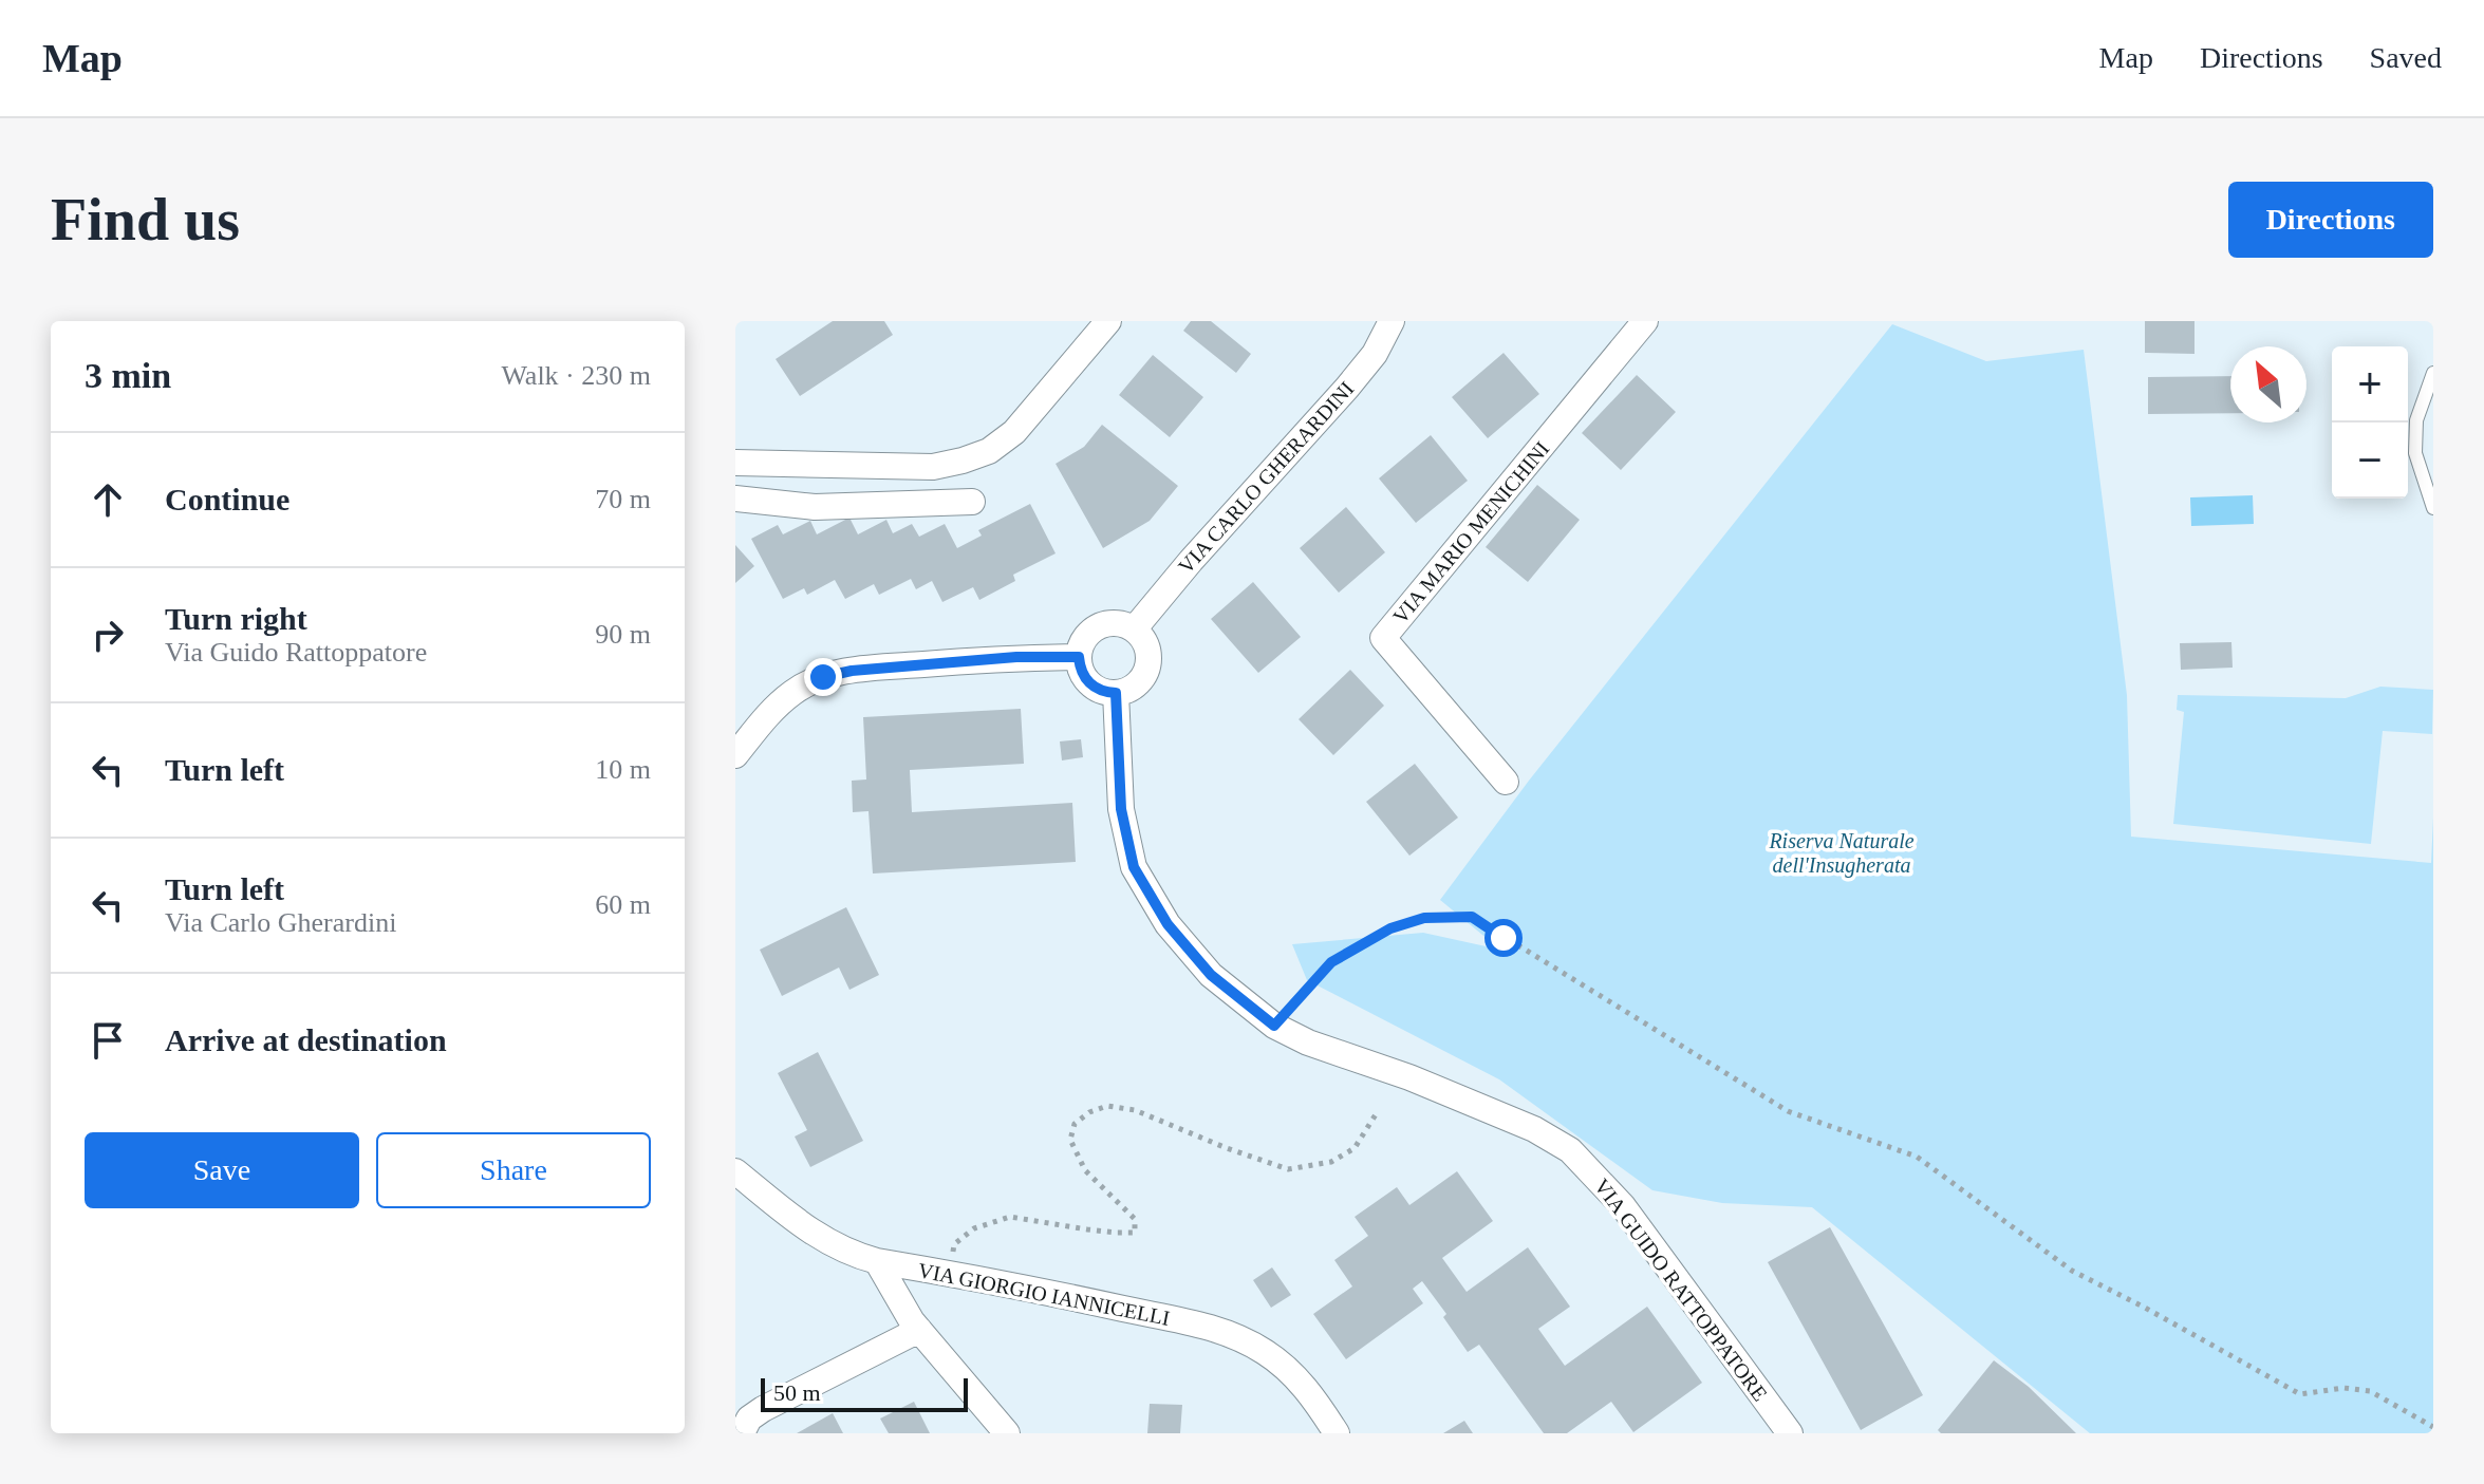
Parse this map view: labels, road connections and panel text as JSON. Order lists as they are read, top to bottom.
{
  "streets": {
    "street": [
      "VIA CARLO GHERARDINI",
      "VIA MARIO MENICHINI",
      "VIA GUIDO RATTOPPATORE",
      "VIA GIORGIO IANNICELLI"
    ]
  },
  "crossings": [
    ["VIA CARLO GHERARDINI", "VIA GUIDO RATTOPPATORE"]
  ],
  "parks": ["Riserva Naturale dell'Insugherata"],
  "scale_bar": "50 m",
  "north": "top left",
  "page": {
    "header": "Map",
    "nav": ["Map", "Directions", "Saved"],
    "buttons": [
      "Directions",
      ["Save", "Share"]
    ],
    "title": "Find us",
    "heading": ["3 min", "Walk · 230 m"],
    "map_buttons": ["+", "−"],
    "list": [
      ["Continue", "70 m"],
      ["Turn right", "Via Guido Rattoppatore", "90 m"],
      ["Turn left", "10 m"],
      ["Turn left", "Via Carlo Gherardini", "60 m"],
      "Arrive at destination"
    ],
    "scale": "50 m"
  }
}
